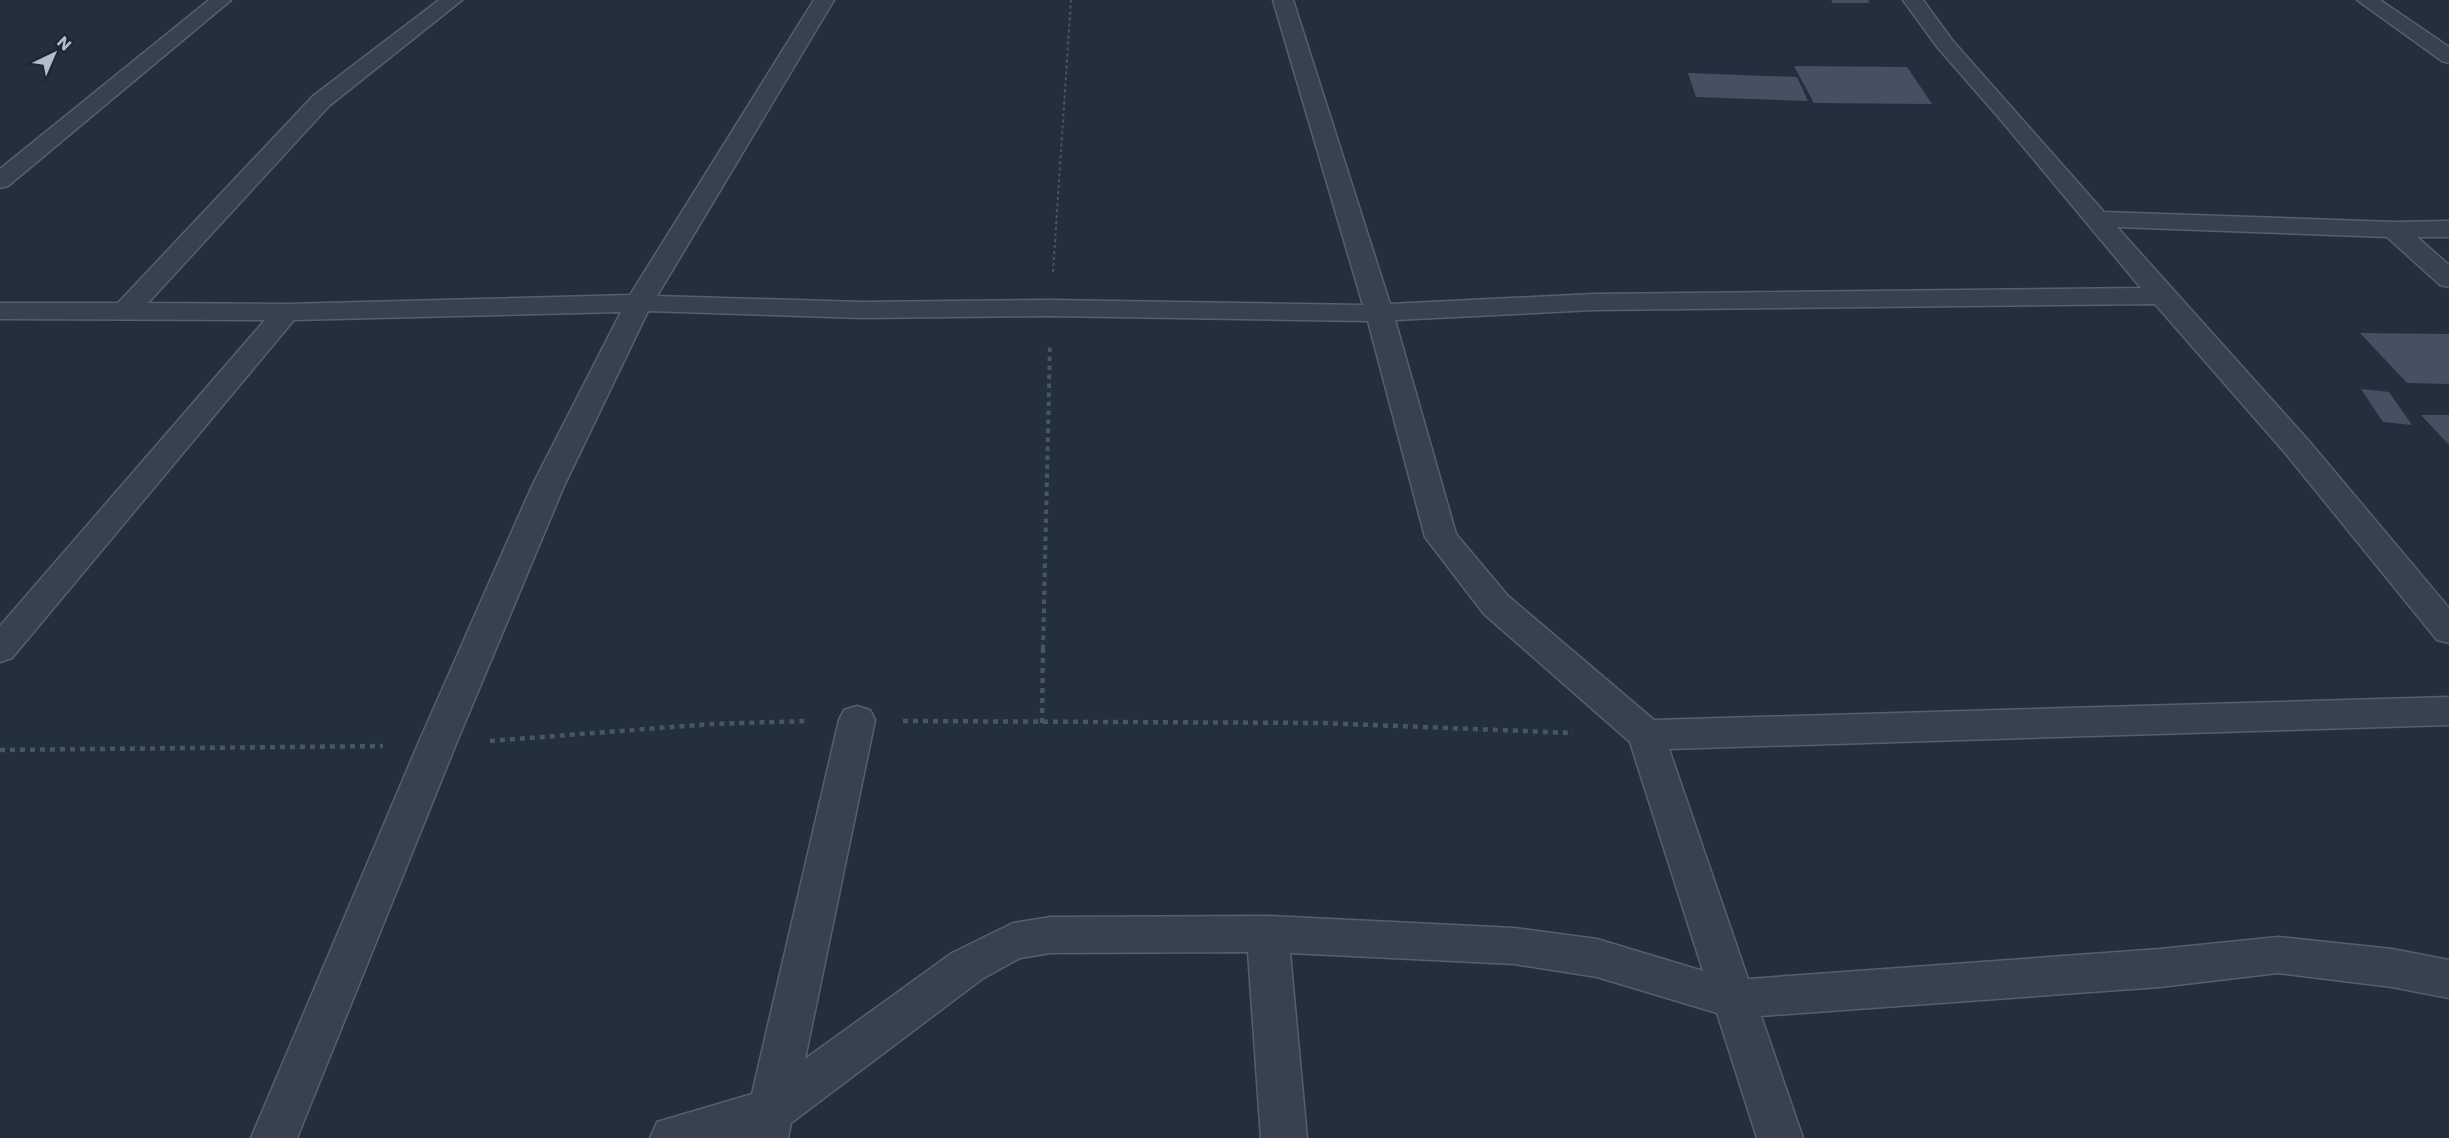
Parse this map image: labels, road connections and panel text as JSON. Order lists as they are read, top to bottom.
{
  "north": "top right"
}
